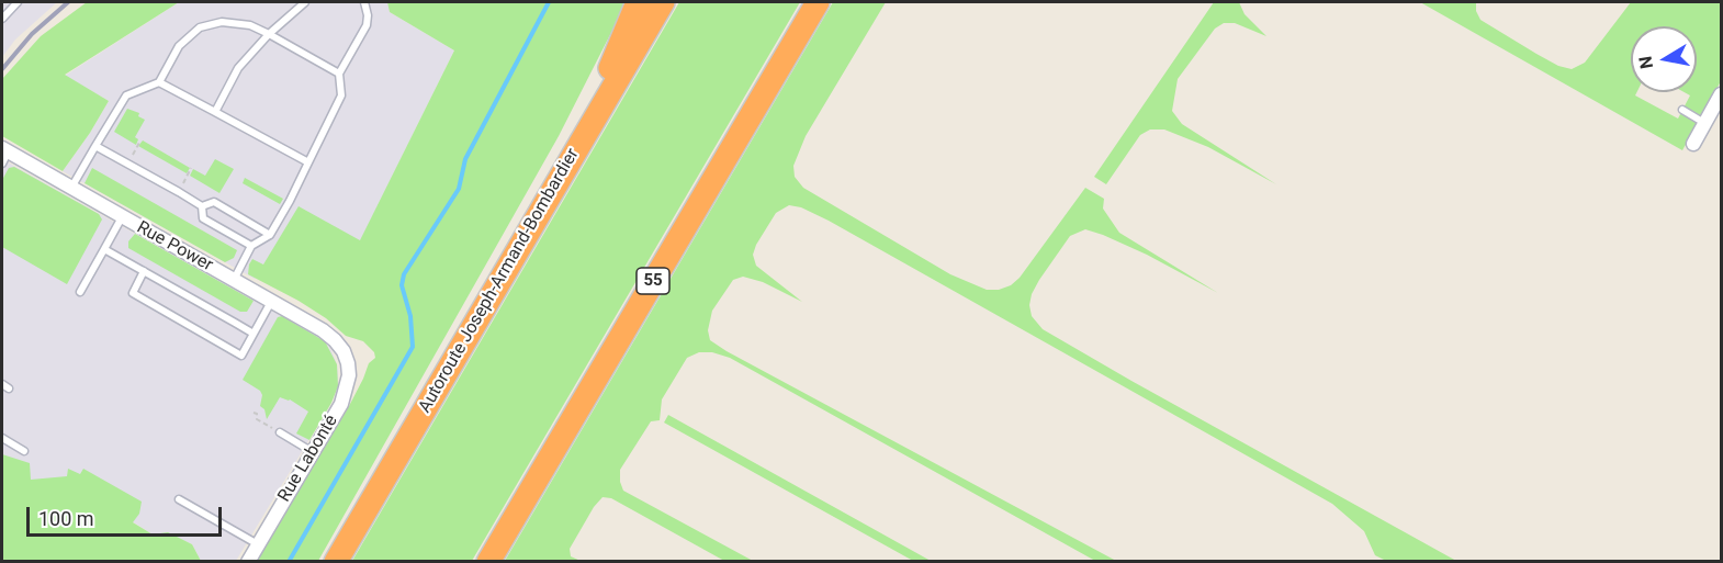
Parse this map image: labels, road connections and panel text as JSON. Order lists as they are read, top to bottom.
{
  "streets": {
    "highway": ["Autoroute Joseph-Armand-Bombardier", "55"],
    "street": ["Rue Power", "Rue Labonté"]
  },
  "crossings": [
    ["Rue Power", "Rue Labonté"]
  ],
  "scale_bar": "100 m",
  "north": "left"
}
